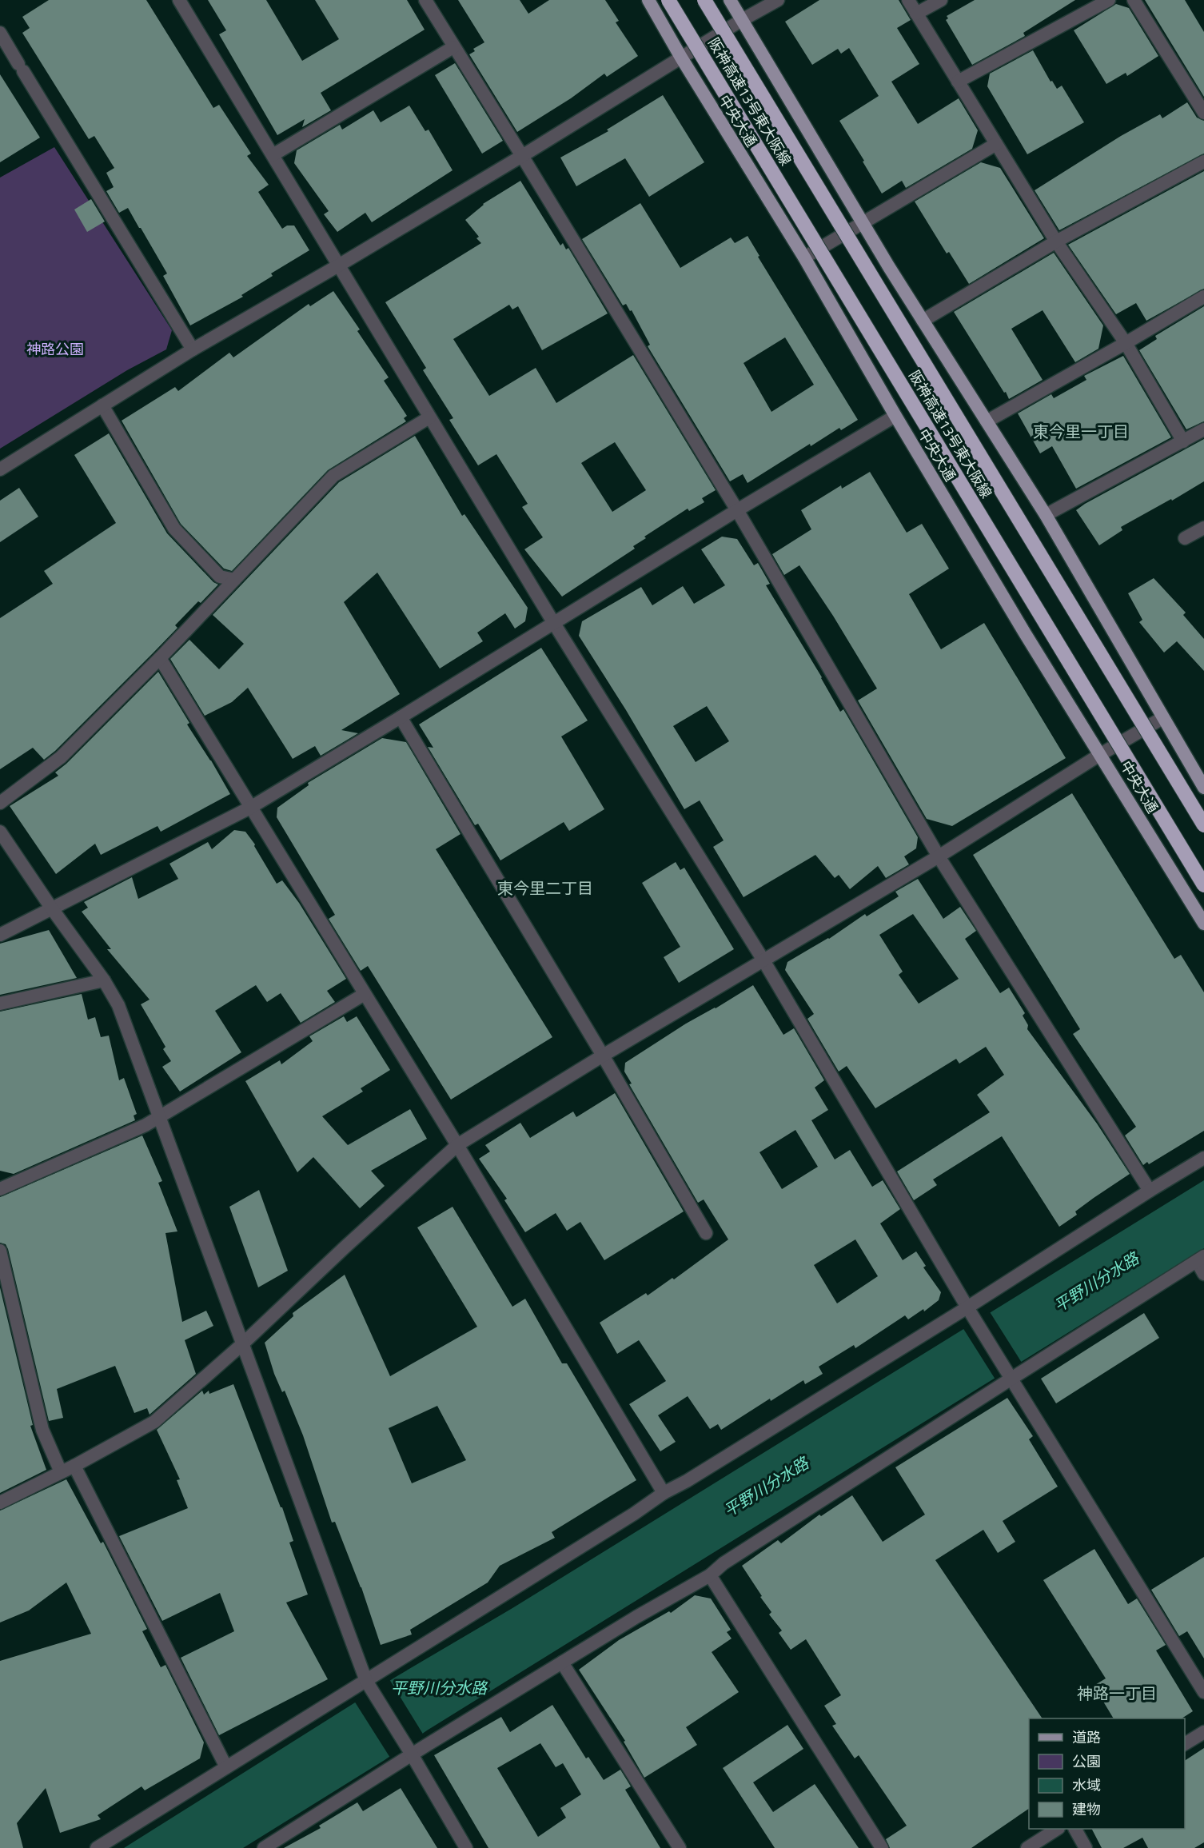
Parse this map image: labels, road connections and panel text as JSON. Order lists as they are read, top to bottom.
{
  "streets": {
    "highway": ["阪神高速13号東大阪線"],
    "main road": ["中央大通"]
  },
  "districts": ["東今里一丁目", "東今里二丁目", "神路一丁目"],
  "water": ["平野川分水路"],
  "parks": ["神路公園"],
  "legend": [
    "道路",
    "公園",
    "水域",
    "建物"
  ]
}
